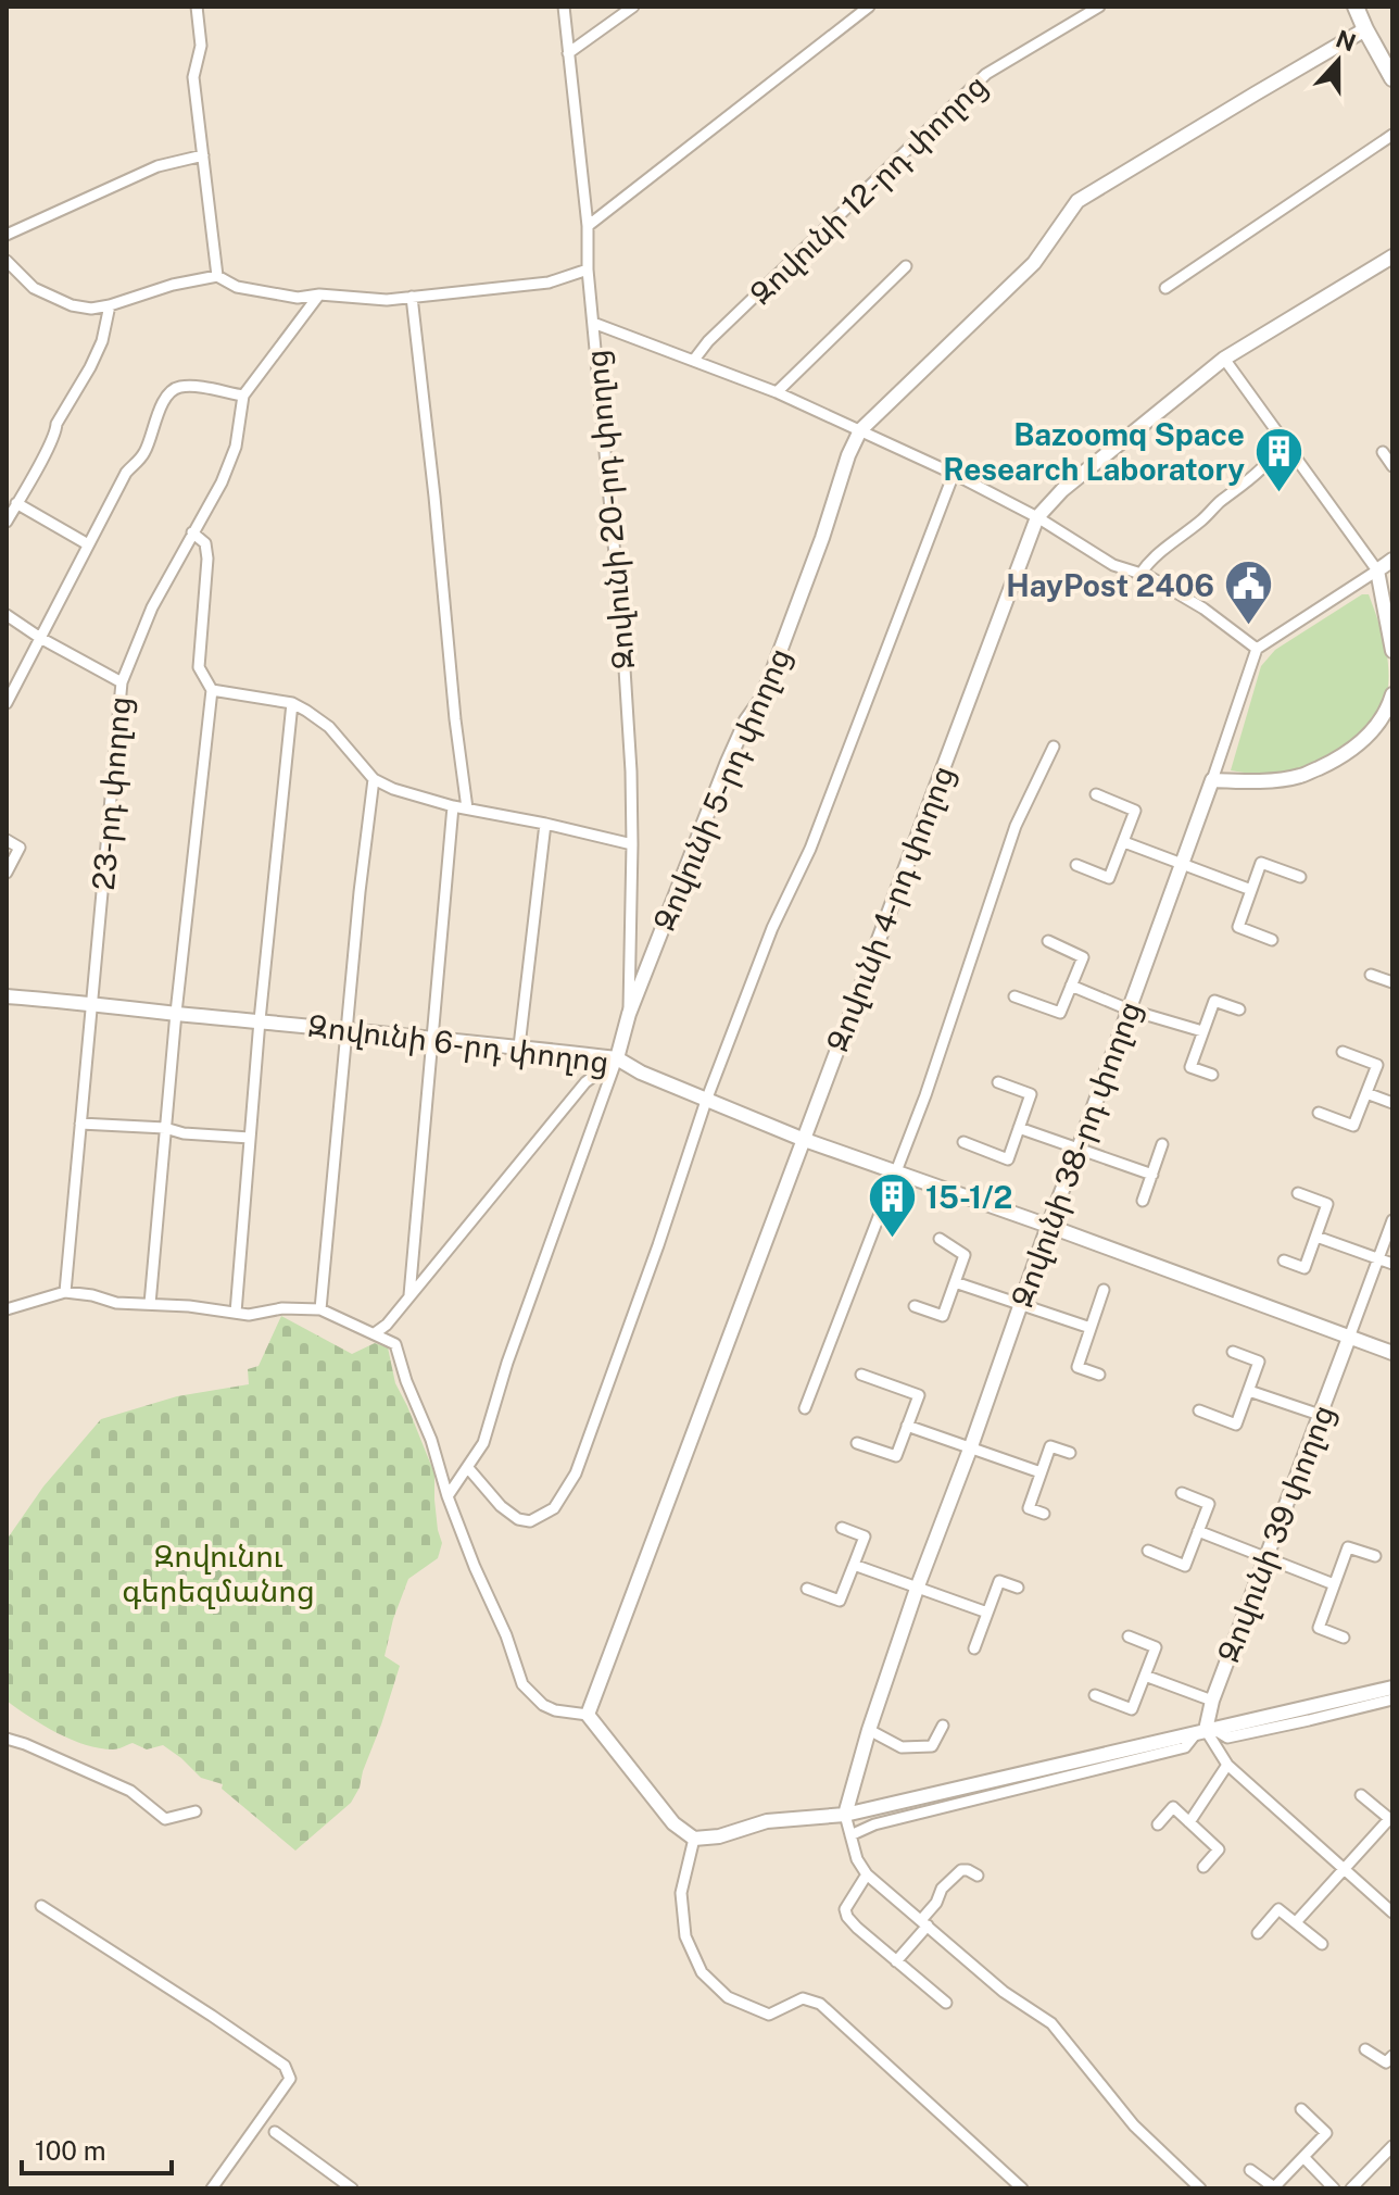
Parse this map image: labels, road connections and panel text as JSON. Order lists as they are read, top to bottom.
{
  "streets": {
    "street": [
      "Զովունի 12-րդ փողոց",
      "Զովունի 20-րդ փողոց",
      "Զովունի 5-րդ փողոց",
      "23-րդ փողոց",
      "Զովունի 4-րդ փողոց",
      "Զովունի 6-րդ փողոց",
      "Զովունի 38-րդ փողոց",
      "Զովունի 39 փողոց"
    ]
  },
  "crossings": [
    ["Զովունի 20-րդ փողոց", "Զովունի 5-րդ փողոց"],
    ["Զովունի 5-րդ փողոց", "Զովունի 6-րդ փողոց"],
    ["23-րդ փողոց", "Զովունի 6-րդ փողոց"],
    ["Զովունի 4-րդ փողոց", "Զովունի 6-րդ փողոց"],
    ["Զովունի 6-րդ փողոց", "Զովունի 38-րդ փողոց"],
    ["Զովունի 6-րդ փողոց", "Զովունի 39 փողոց"]
  ],
  "parks": ["Զովունու գերեզմանոց"],
  "places": {
    "building": ["Bazoomq Space Research Laboratory", "15-1/2"],
    "public building": ["HayPost 2406"]
  },
  "scale_bar": "100 m",
  "north": "top"
}
